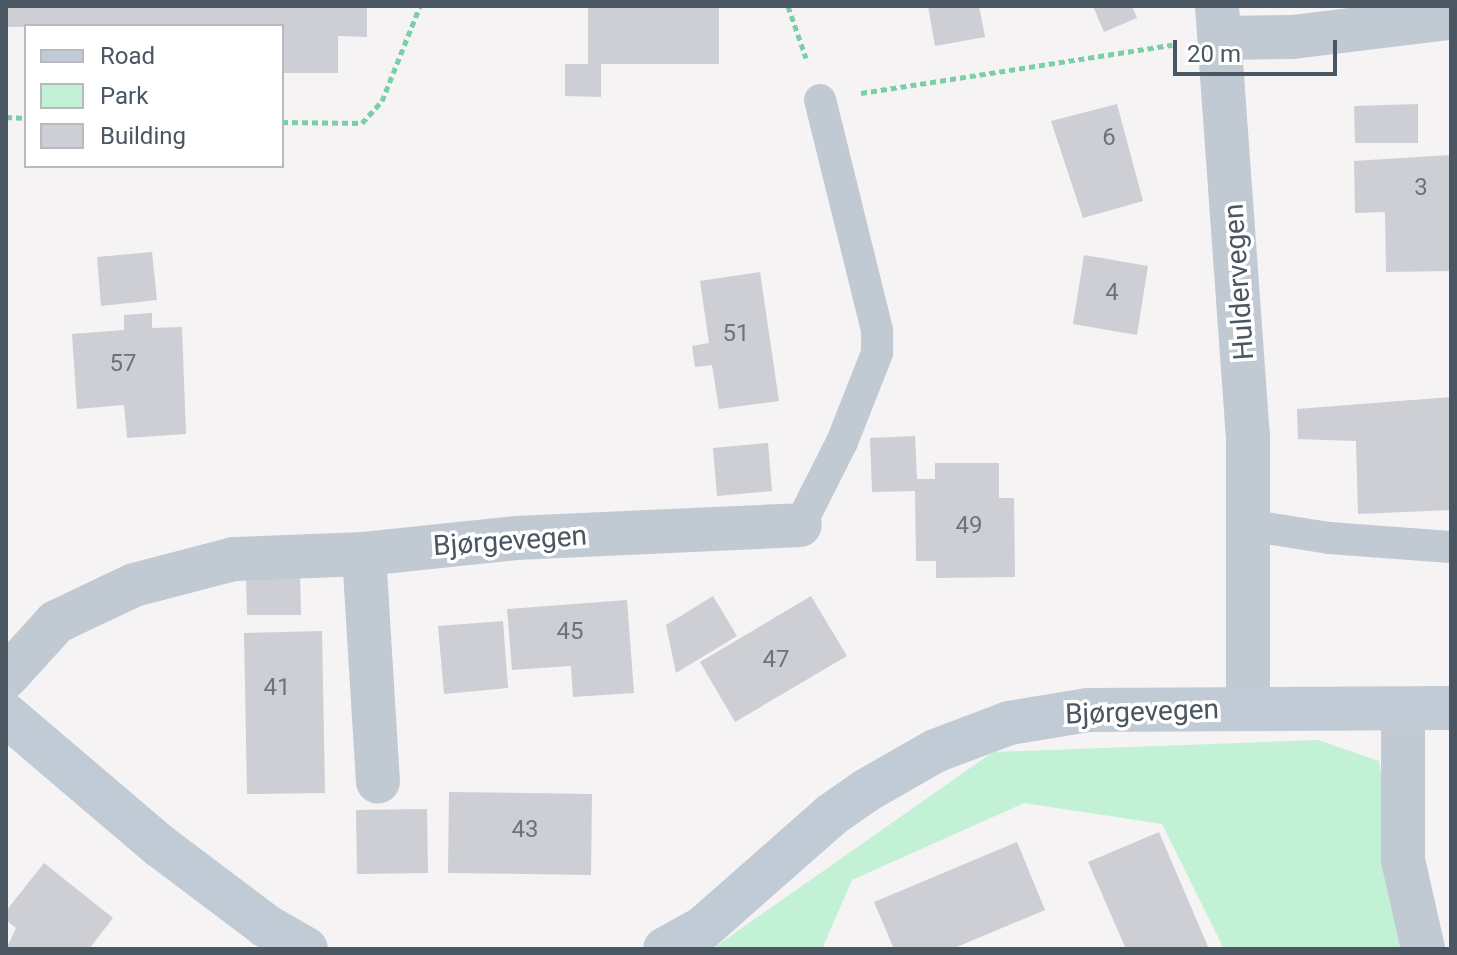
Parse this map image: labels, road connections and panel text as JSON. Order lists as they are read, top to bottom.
{
  "streets": {
    "street": ["Huldervegen", "Bjørgevegen"]
  },
  "crossings": [
    ["Huldervegen", "Bjørgevegen"]
  ],
  "house_numbers": [
    "6",
    "3",
    "4",
    "51",
    "57",
    "49",
    "45",
    "47",
    "41",
    "43"
  ],
  "legend": ["Road", "Park", "Building"],
  "scale_bar": "20 m"
}
